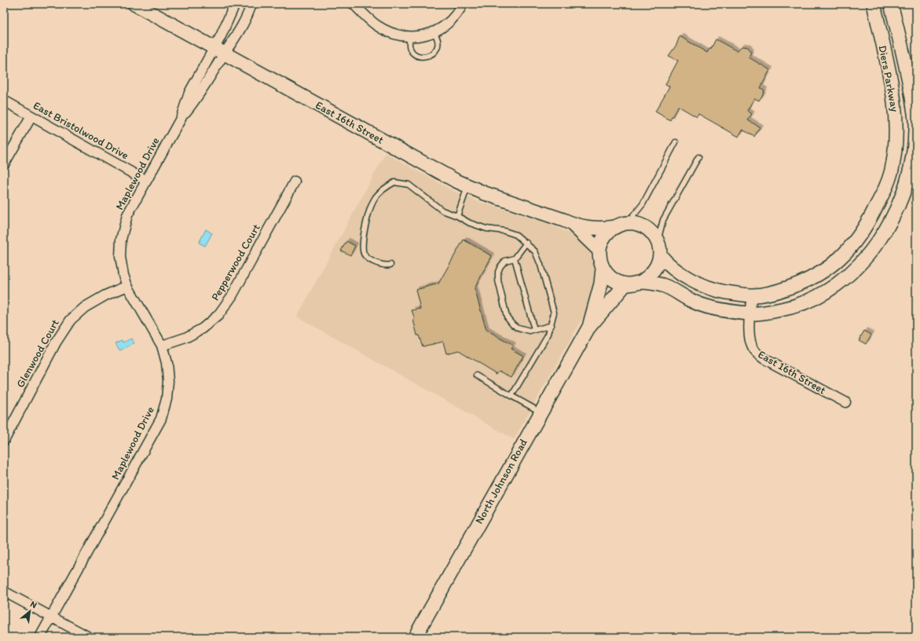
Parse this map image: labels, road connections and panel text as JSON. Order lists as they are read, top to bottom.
{
  "streets": {
    "main road": ["Diers Parkway", "East 16th Street", "North Johnson Road"],
    "street": [
      "East Bristolwood Drive",
      "Maplewood Drive",
      "Pepperwood Court",
      "Glenwood Court"
    ]
  },
  "crossings": [
    ["Diers Parkway", "East 16th Street"],
    ["Diers Parkway", "North Johnson Road"],
    ["East 16th Street", "Maplewood Drive"],
    ["East 16th Street", "North Johnson Road"],
    ["East Bristolwood Drive", "Maplewood Drive"],
    ["Maplewood Drive", "Pepperwood Court"],
    ["Maplewood Drive", "Glenwood Court"]
  ],
  "north": "top right"
}
